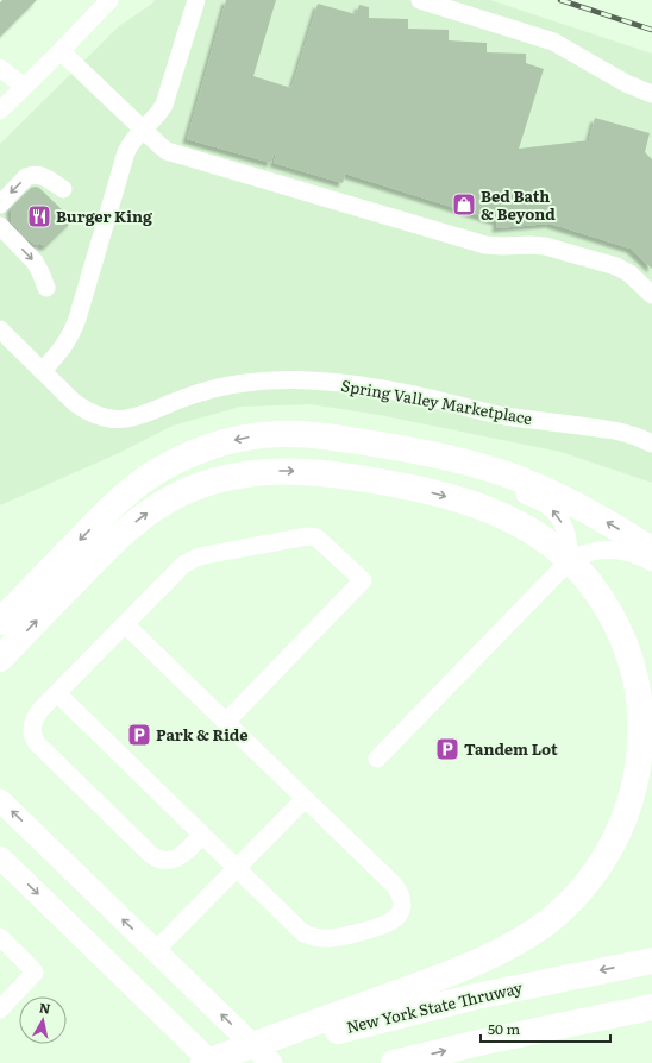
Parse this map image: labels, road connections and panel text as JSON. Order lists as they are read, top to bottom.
{
  "streets": {
    "highway": ["New York State Thruway"],
    "street": ["Spring Valley Marketplace"]
  },
  "places": {
    "shop": ["Bed Bath & Beyond"],
    "restaurant": ["Burger King"],
    "parking": ["Park & Ride", "Tandem Lot"]
  },
  "scale_bar": "50 m",
  "north": "top"
}
